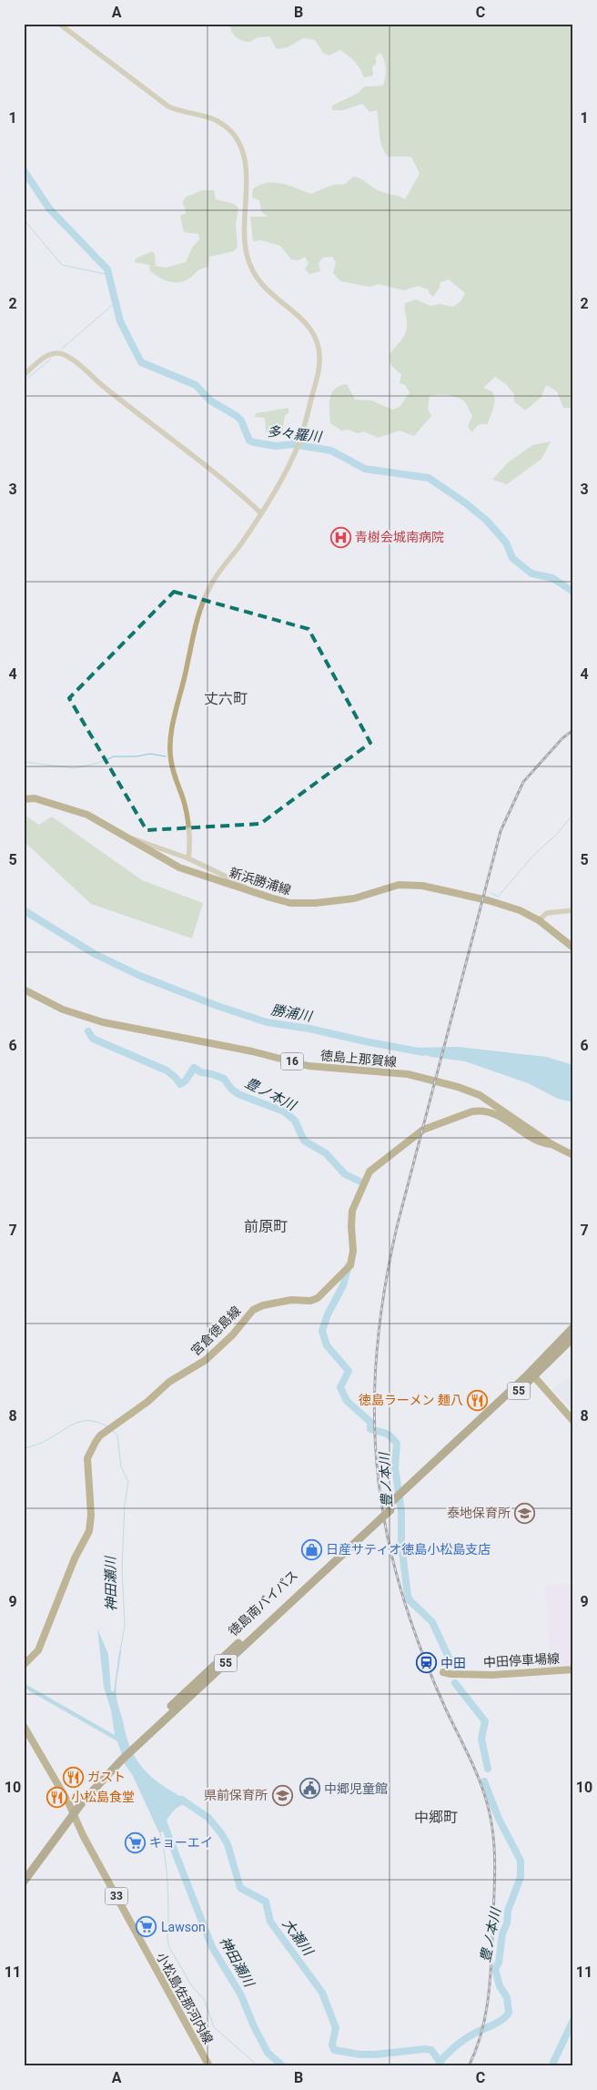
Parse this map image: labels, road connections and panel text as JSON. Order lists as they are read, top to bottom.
{
  "streets": {
    "highway": ["55", "徳島南バイパス"],
    "main road": [
      "新浜勝浦線",
      "徳島上那賀線",
      "16",
      "宮倉徳島線",
      "中田停車場線",
      "33",
      "小松島佐那河内線"
    ]
  },
  "crossings": [
    ["徳島上那賀線", "宮倉徳島線"],
    ["徳島南バイパス", "小松島佐那河内線"]
  ],
  "districts": ["丈六町", "前原町", "中郷町"],
  "water": [
    "多々羅川",
    "勝浦川",
    "豊ノ本川",
    "神田瀬川",
    "大瀬川"
  ],
  "places": {
    "hospital": ["青樹会城南病院"],
    "restaurant": ["徳島ラーメン 麺八", "ガスト", "小松島食堂"],
    "school or university": ["泰地保育所", "県前保育所"],
    "shop": ["日産サティオ徳島小松島支店"],
    "station": ["中田"],
    "public building": ["中郷児童館"],
    "supermarket": ["キョーエイ", "Lawson"]
  },
  "grid": {
    "columns": ["A", "B", "C"],
    "rows": [
      "1",
      "2",
      "3",
      "4",
      "5",
      "6",
      "7",
      "8",
      "9",
      "10",
      "11"
    ]
  }
}
